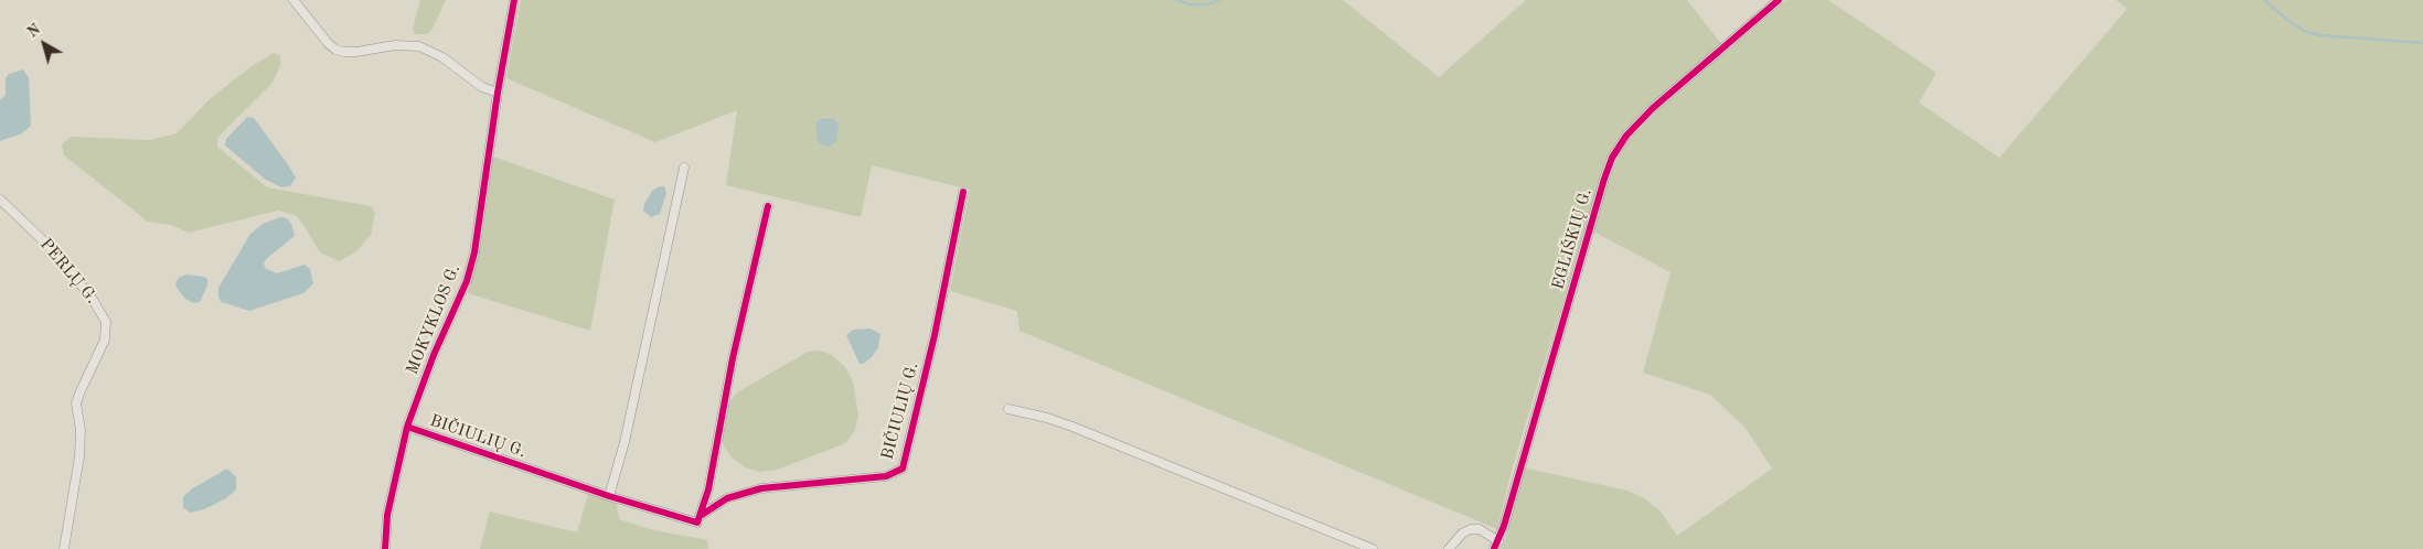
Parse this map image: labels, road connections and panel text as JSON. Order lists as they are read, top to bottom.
{
  "streets": {
    "street": [
      "EGLIŠKIŲ G.",
      "PERLŲ G.",
      "MOKYKLOS G.",
      "BIČIULIŲ G."
    ]
  },
  "crossings": [
    ["MOKYKLOS G.", "BIČIULIŲ G."]
  ],
  "north": "top left"
}
